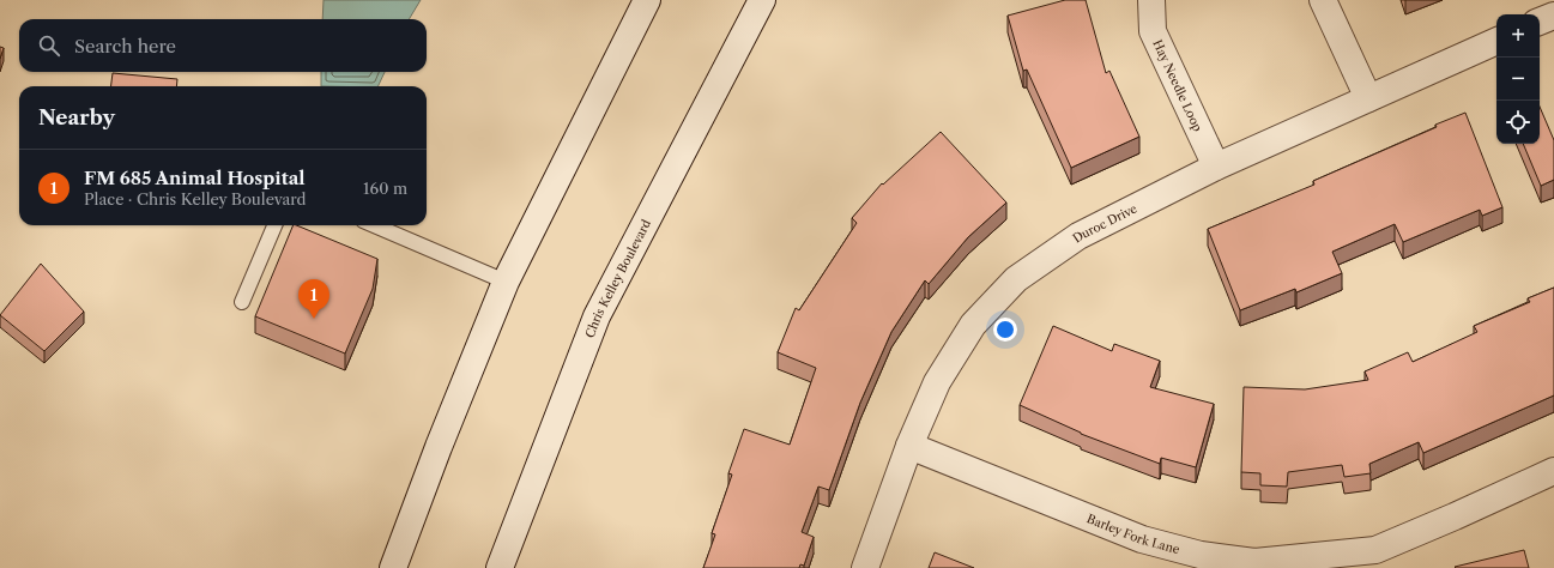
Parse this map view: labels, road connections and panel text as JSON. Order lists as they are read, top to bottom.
{
  "streets": {
    "street": [
      "Hay Needle Loop",
      "Duroc Drive",
      "Chris Kelley Boulevard",
      "Barley Fork Lane"
    ]
  },
  "crossings": [
    ["Hay Needle Loop", "Duroc Drive"],
    ["Duroc Drive", "Barley Fork Lane"]
  ],
  "page": {
    "map_buttons": ["+", "−"],
    "search": "Search here",
    "heading": "Nearby",
    "list": [
      {
        "mark": "1",
        "name": "FM 685 Animal Hospital",
        "note": "Place · Chris Kelley Boulevard",
        "value": "160 m"
      }
    ],
    "pins": "1"
  }
}
